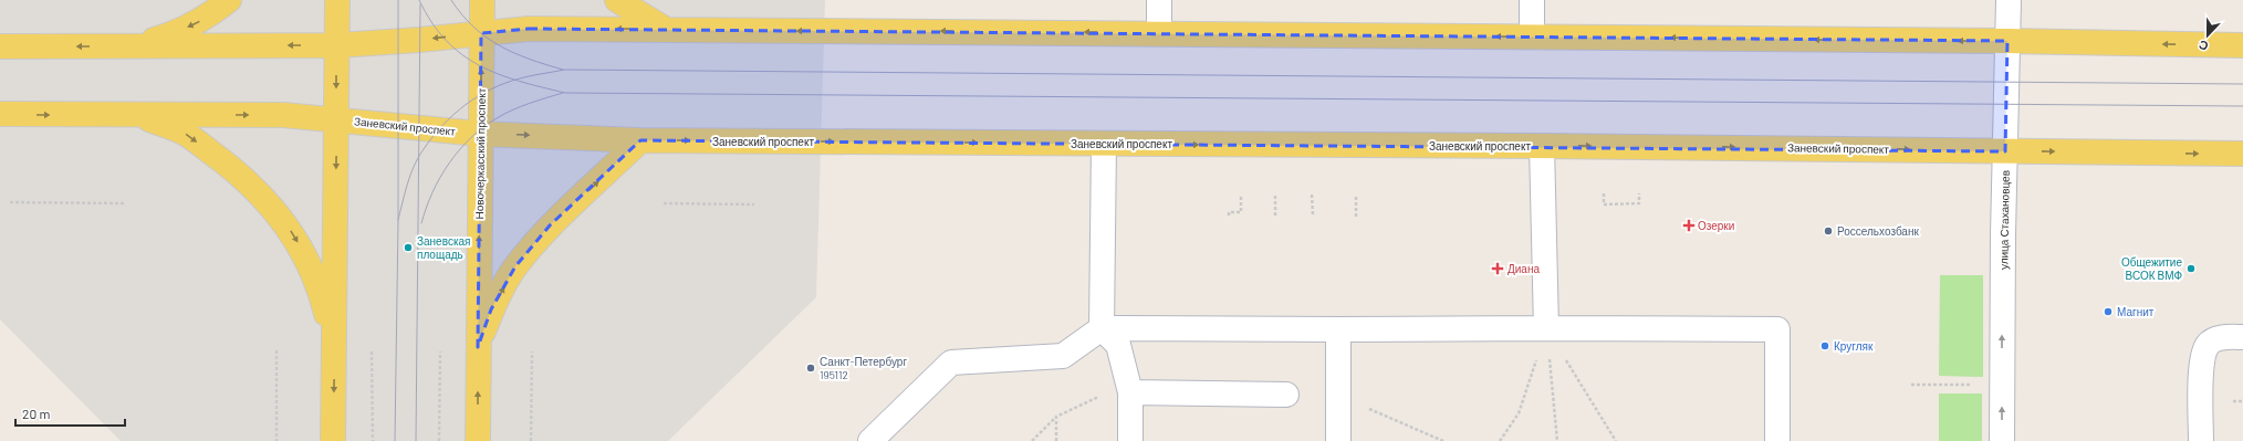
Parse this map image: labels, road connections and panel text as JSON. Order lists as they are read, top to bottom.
{
  "streets": {
    "main road": ["Заневский проспект", "Новочеркасский проспект"],
    "street": ["улица Стахановцев"]
  },
  "crossings": [
    ["Заневский проспект", "Новочеркасский проспект"],
    ["Заневский проспект", "улица Стахановцев"]
  ],
  "one_way": ["улица Стахановцев"],
  "places": {
    "health": ["Озерки", "Диана"],
    "other": [
      "Россельхозбанк",
      "Заневская площадь",
      "Общежитие ВСОК ВМФ",
      "Магнит",
      "Кругляк",
      "Санкт-Петербург 195112"
    ]
  },
  "scale_bar": "20 m",
  "north": "bottom"
}
